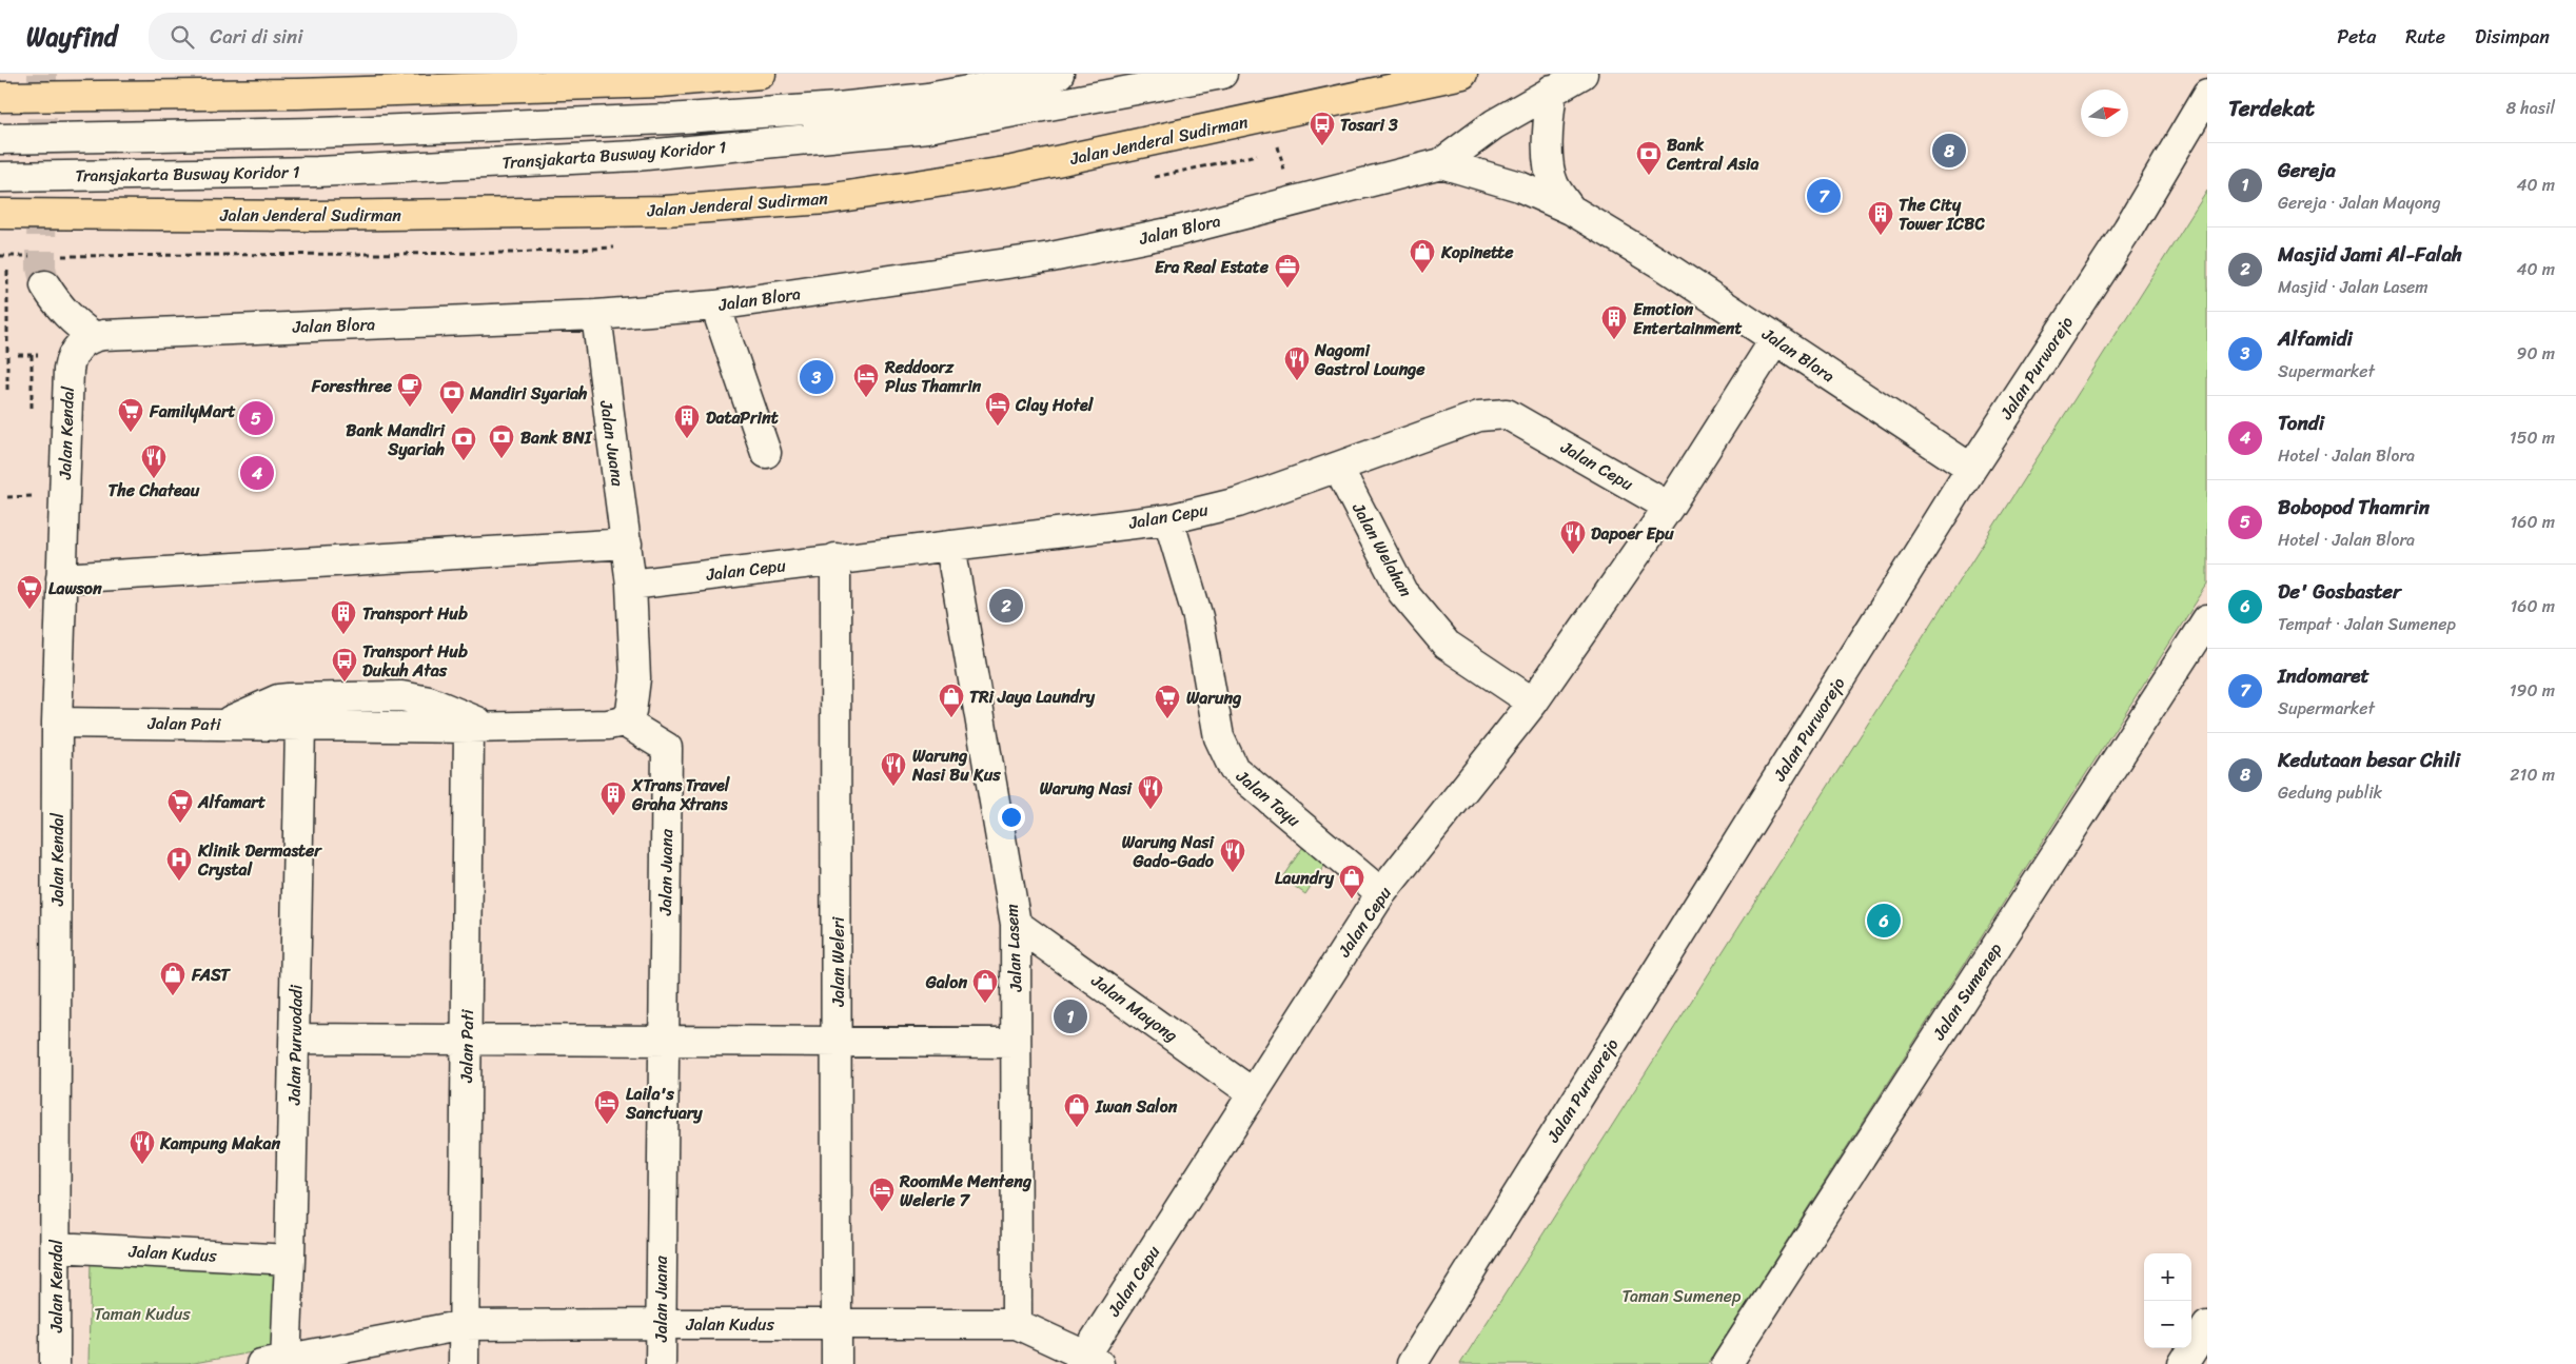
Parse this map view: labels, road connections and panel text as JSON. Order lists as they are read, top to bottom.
{
  "streets": {
    "main road": ["Jalan Jenderal Sudirman"],
    "street": [
      "Transjakarta Busway Koridor 1",
      "Jalan Blora",
      "Jalan Purworejo",
      "Jalan Kendal",
      "Jalan Juana",
      "Jalan Cepu",
      "Jalan Welahan",
      "Jalan Pati",
      "Jalan Tayu",
      "Jalan Lasem",
      "Jalan Weleri",
      "Jalan Sumenep",
      "Jalan Mayong",
      "Jalan Purwodadi",
      "Jalan Kudus"
    ]
  },
  "crossings": [
    ["Jalan Blora", "Jalan Purworejo"],
    ["Jalan Blora", "Jalan Kendal"],
    ["Jalan Blora", "Jalan Juana"],
    ["Jalan Blora", "Jalan Cepu"],
    ["Jalan Kendal", "Jalan Pati"],
    ["Jalan Kendal", "Jalan Kudus"],
    ["Jalan Juana", "Jalan Cepu"],
    ["Jalan Juana", "Jalan Pati"],
    ["Jalan Juana", "Jalan Kudus"],
    ["Jalan Cepu", "Jalan Welahan"],
    ["Jalan Cepu", "Jalan Tayu"],
    ["Jalan Cepu", "Jalan Lasem"],
    ["Jalan Cepu", "Jalan Weleri"],
    ["Jalan Cepu", "Jalan Mayong"],
    ["Jalan Cepu", "Jalan Kudus"],
    ["Jalan Pati", "Jalan Purwodadi"],
    ["Jalan Pati", "Jalan Kudus"],
    ["Jalan Lasem", "Jalan Mayong"],
    ["Jalan Lasem", "Jalan Kudus"],
    ["Jalan Weleri", "Jalan Kudus"],
    ["Jalan Purwodadi", "Jalan Kudus"]
  ],
  "parks": ["Taman Sumenep", "Taman Kudus"],
  "places": {
    "bus stop": ["Tosari 3", "Transport Hub Dukuh Atas"],
    "bank": [
      "Bank Central Asia",
      "Mandiri Syariah",
      "Bank BNI",
      "Bank Mandiri Syariah"
    ],
    "building": [
      "The City Tower ICBC",
      "Emotion Entertainment",
      "DataPrint",
      "Transport Hub",
      "XTrans Travel Graha Xtrans"
    ],
    "shop": [
      "Kopinette",
      "TRi Jaya Laundry",
      "Laundry",
      "FAST",
      "Galon",
      "Iwan Salon"
    ],
    "office": ["Era Real Estate"],
    "restaurant": [
      "Nagomi Gastrol Lounge",
      "The Chateau",
      "Dapoer Epu",
      "Warung Nasi Bu Kus",
      "Warung Nasi",
      "Warung Nasi Gado-Gado",
      "Kampung Makan"
    ],
    "hotel": [
      "Reddoorz Plus Thamrin",
      "Clay Hotel",
      "Laila's Sanctuary",
      "RoomMe Menteng Welerie 7"
    ],
    "cafe": ["Foresthree"],
    "supermarket": [
      "FamilyMart",
      "Lawson",
      "Warung",
      "Alfamart"
    ],
    "hospital": ["Klinik Dermaster Crystal"]
  },
  "north": "right",
  "page": {
    "header": "Wayfind",
    "search": "Cari di sini",
    "nav": ["Peta", "Rute", "Disimpan"],
    "heading": ["Terdekat", "8 hasil"],
    "pins": [
      "8",
      "7",
      "3",
      "5",
      "4",
      "2",
      "6",
      "1"
    ],
    "list": [
      {
        "mark": "1",
        "name": "Gereja",
        "note": "Gereja · Jalan Mayong",
        "value": "40 m"
      },
      {
        "mark": "2",
        "name": "Masjid Jami Al-Falah",
        "note": "Masjid · Jalan Lasem",
        "value": "40 m"
      },
      {
        "mark": "3",
        "name": "Alfamidi",
        "note": "Supermarket",
        "value": "90 m"
      },
      {
        "mark": "4",
        "name": "Tondi",
        "note": "Hotel · Jalan Blora",
        "value": "150 m"
      },
      {
        "mark": "5",
        "name": "Bobopod Thamrin",
        "note": "Hotel · Jalan Blora",
        "value": "160 m"
      },
      {
        "mark": "6",
        "name": "De' Gosbaster",
        "note": "Tempat · Jalan Sumenep",
        "value": "160 m"
      },
      {
        "mark": "7",
        "name": "Indomaret",
        "note": "Supermarket",
        "value": "190 m"
      },
      {
        "mark": "8",
        "name": "Kedutaan besar Chili",
        "note": "Gedung publik",
        "value": "210 m"
      }
    ],
    "map_buttons": ["+", "−"]
  }
}
